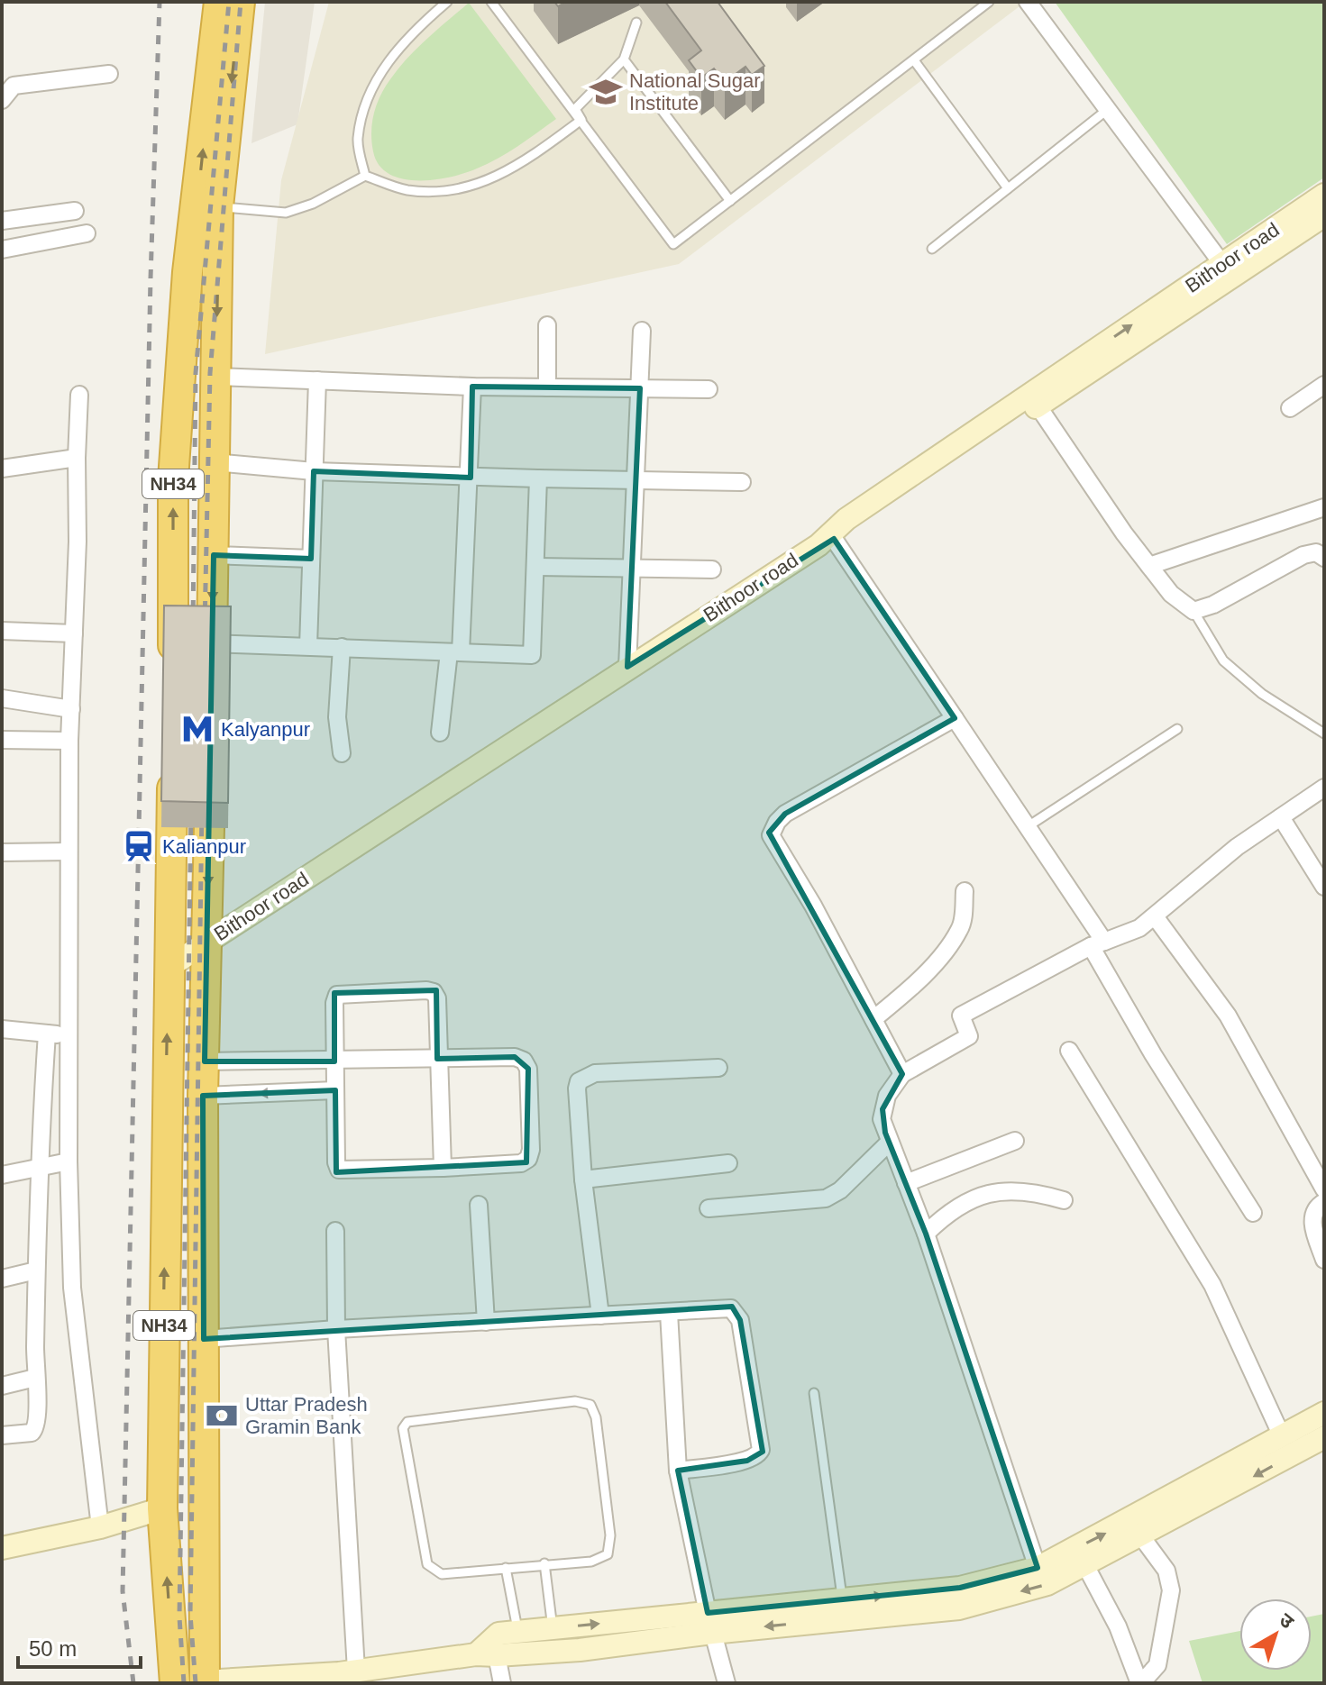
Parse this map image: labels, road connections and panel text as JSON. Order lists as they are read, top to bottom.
{
  "streets": {
    "highway": ["NH34"],
    "street": ["Bithoor road"]
  },
  "crossings": [
    ["Bithoor road", "NH34"]
  ],
  "places": {
    "school or university": ["National Sugar Institute"],
    "metro station": ["Kalyanpur"],
    "station": ["Kalianpur"],
    "bank": ["Uttar Pradesh Gramin Bank"]
  },
  "scale_bar": "50 m",
  "north": "top right"
}
